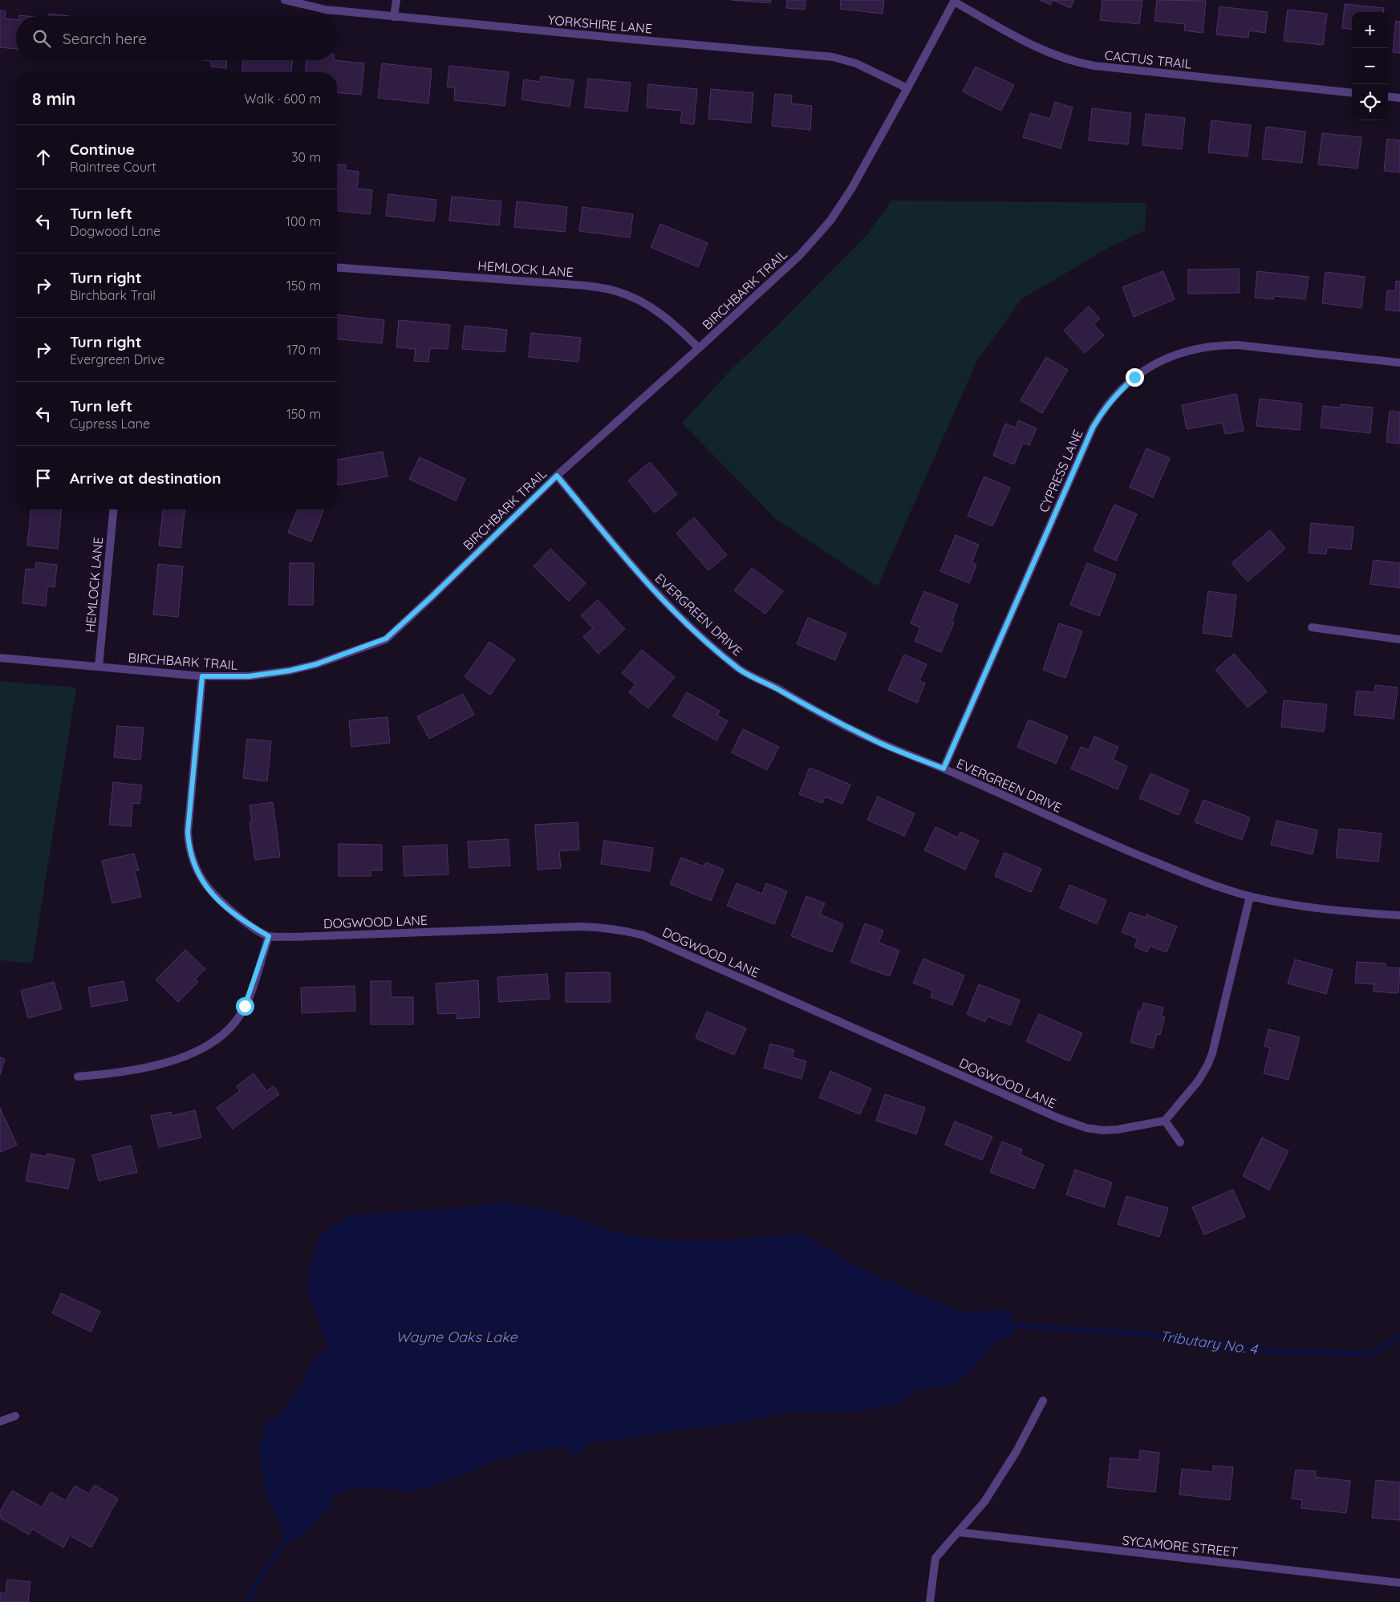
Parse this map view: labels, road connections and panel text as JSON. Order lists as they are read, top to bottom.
{
  "streets": {
    "street": [
      "YORKSHIRE LANE",
      "CACTUS TRAIL",
      "HEMLOCK LANE",
      "BIRCHBARK TRAIL",
      "CYPRESS LANE",
      "EVERGREEN DRIVE",
      "DOGWOOD LANE",
      "SYCAMORE STREET"
    ]
  },
  "crossings": [
    ["YORKSHIRE LANE", "BIRCHBARK TRAIL"],
    ["CACTUS TRAIL", "BIRCHBARK TRAIL"],
    ["HEMLOCK LANE", "BIRCHBARK TRAIL"],
    ["BIRCHBARK TRAIL", "EVERGREEN DRIVE"],
    ["BIRCHBARK TRAIL", "DOGWOOD LANE"],
    ["CYPRESS LANE", "EVERGREEN DRIVE"]
  ],
  "water": ["Wayne Oaks Lake", "Tributary No. 4"],
  "page": {
    "map_buttons": ["+", "−"],
    "search": "Search here",
    "heading": ["8 min", "Walk · 600 m"],
    "list": [
      ["Continue", "Raintree Court", "30 m"],
      ["Turn left", "Dogwood Lane", "100 m"],
      ["Turn right", "Birchbark Trail", "150 m"],
      ["Turn right", "Evergreen Drive", "170 m"],
      ["Turn left", "Cypress Lane", "150 m"],
      "Arrive at destination"
    ]
  }
}
